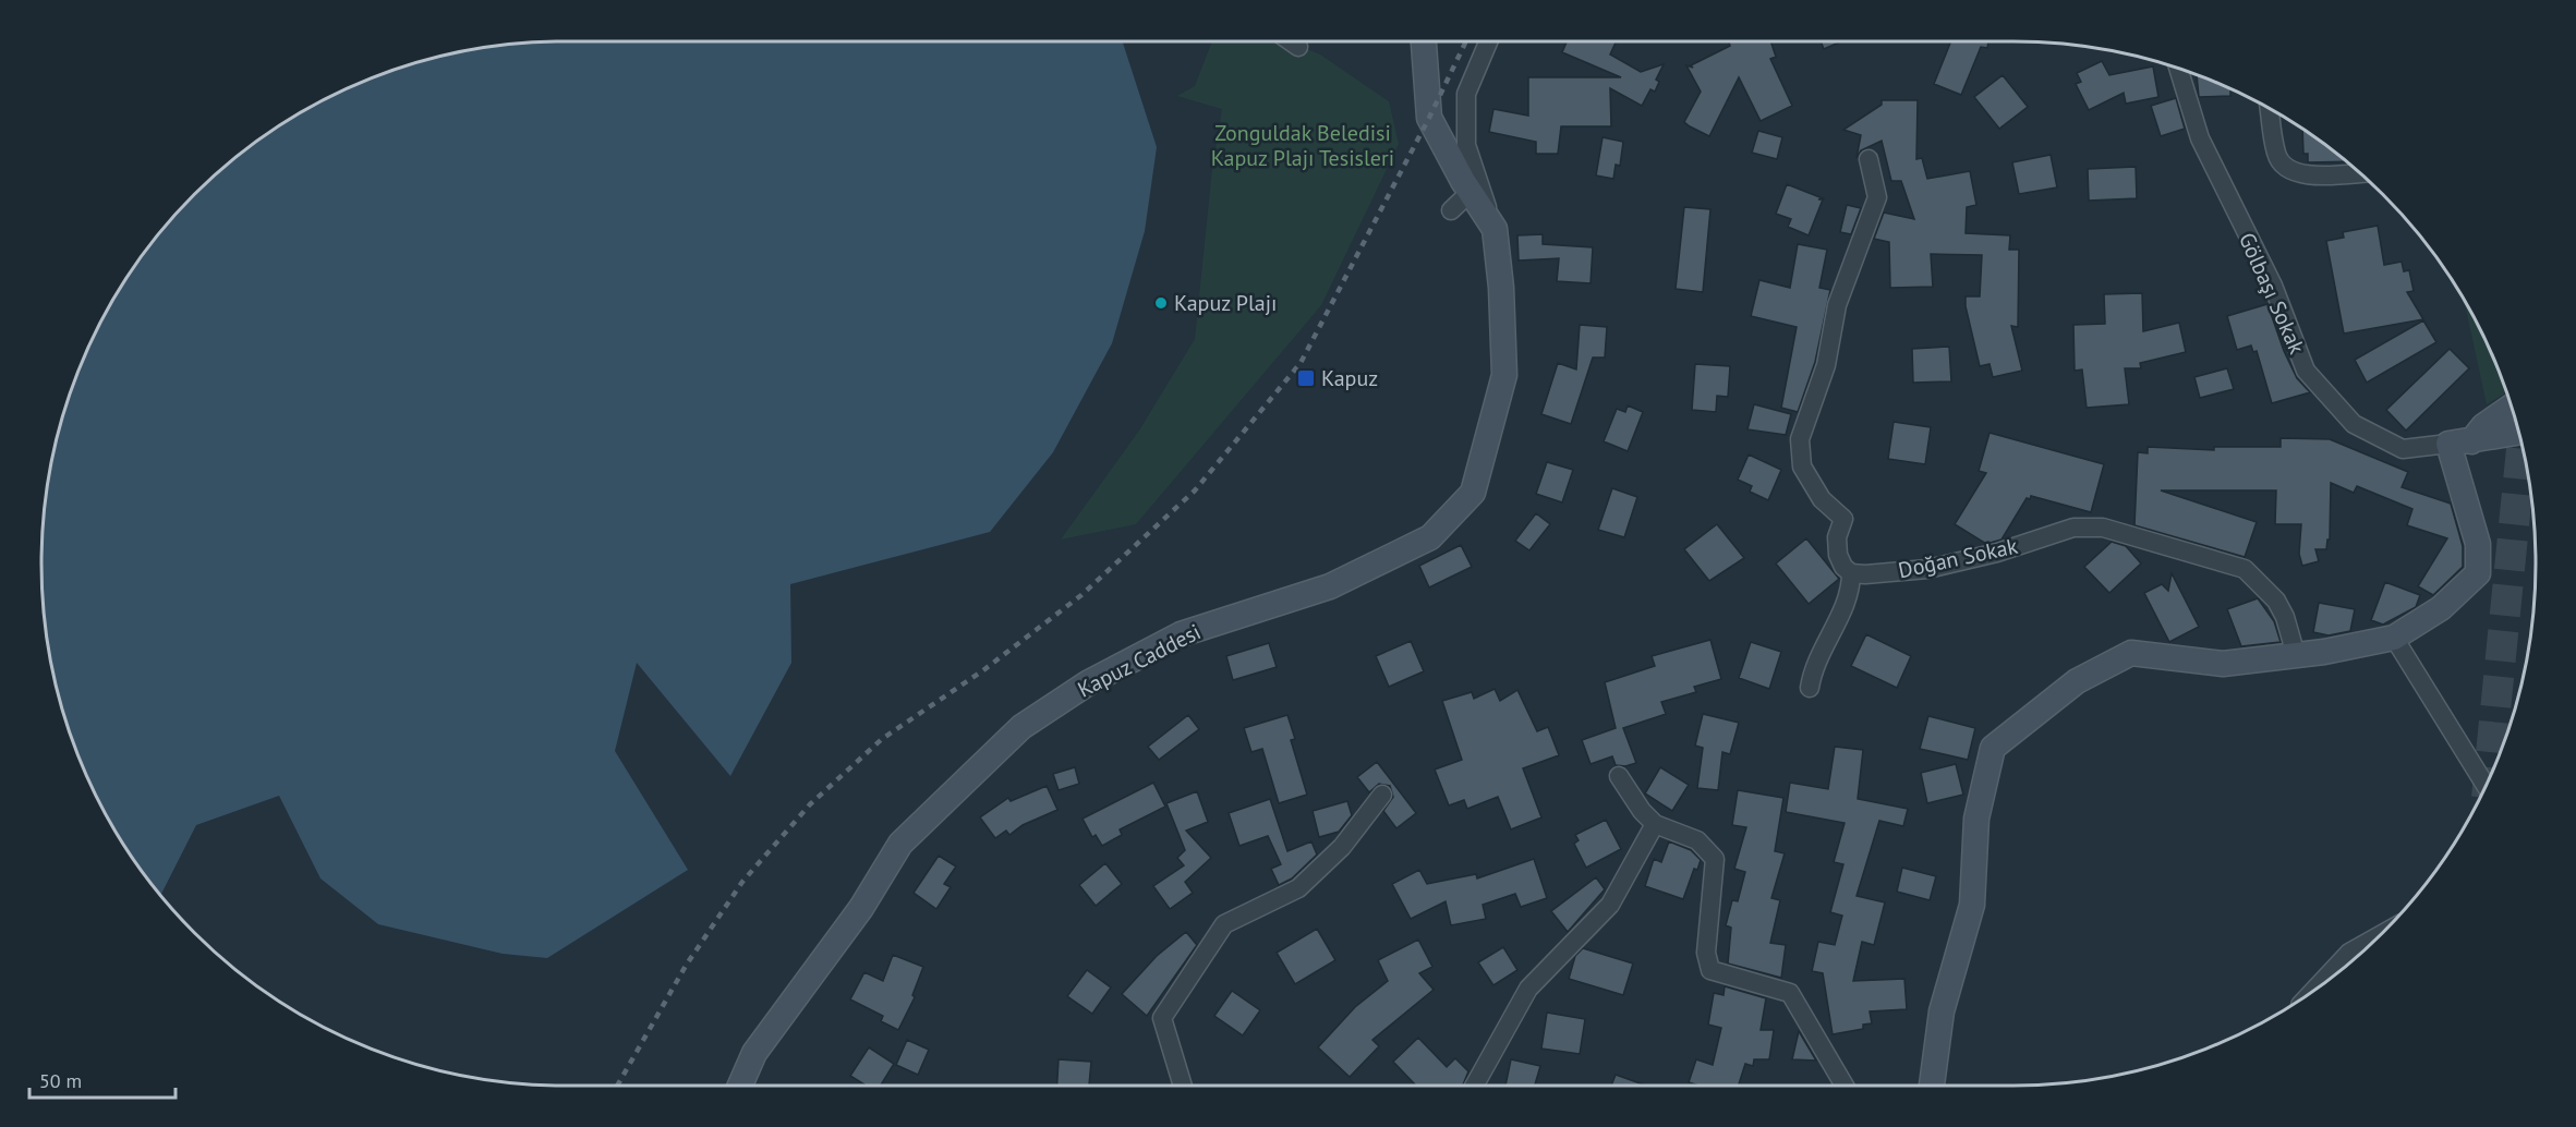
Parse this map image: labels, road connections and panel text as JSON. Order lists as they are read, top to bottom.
{
  "streets": {
    "main road": ["Kapuz Caddesi"],
    "street": ["Gölbaşı Sokak", "Doğan Sokak"]
  },
  "parks": ["Zonguldak Beledisi Kapuz Plajı Tesisleri"],
  "places": {
    "other": ["Kapuz Plajı"],
    "transit": ["Kapuz"]
  },
  "scale_bar": "50 m"
}
